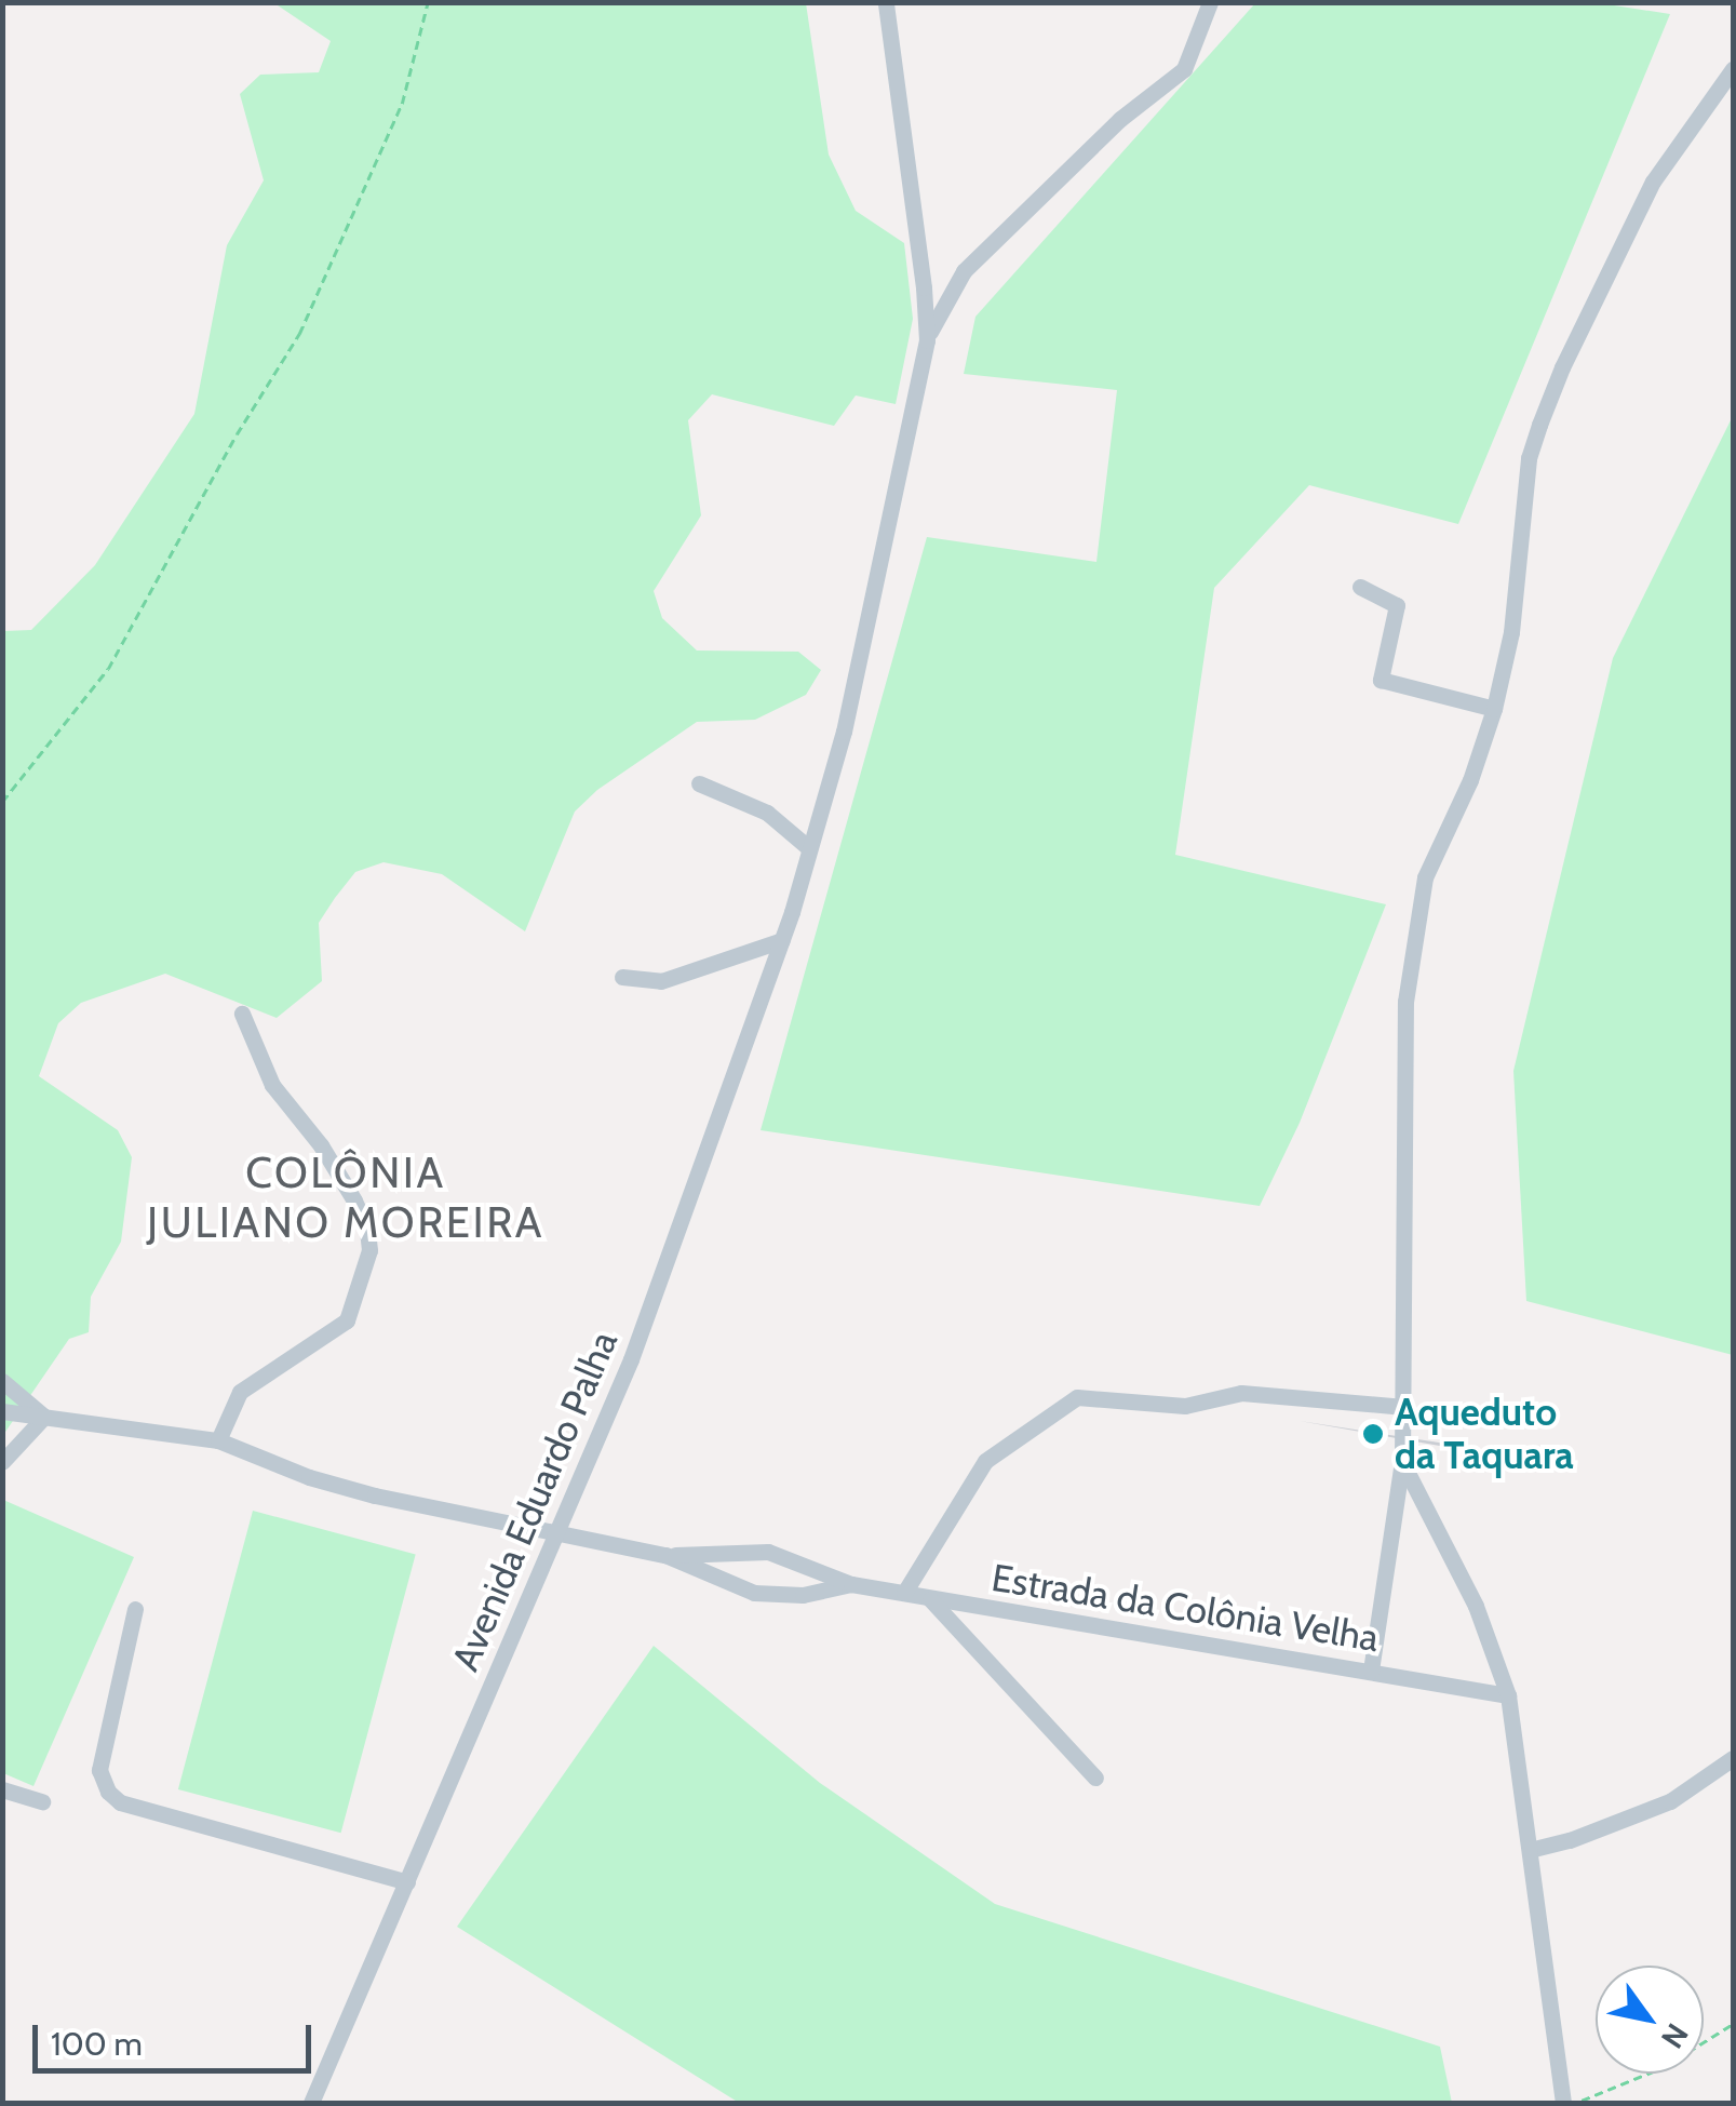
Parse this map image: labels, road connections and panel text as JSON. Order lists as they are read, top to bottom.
{
  "streets": {
    "street": ["Avenida Eduardo Palha", "Estrada da Colônia Velha"]
  },
  "crossings": [
    ["Avenida Eduardo Palha", "Estrada da Colônia Velha"]
  ],
  "districts": ["COLÔNIA JULIANO MOREIRA"],
  "places": ["Aqueduto da Taquara"],
  "scale_bar": "100 m",
  "north": "bottom right"
}
